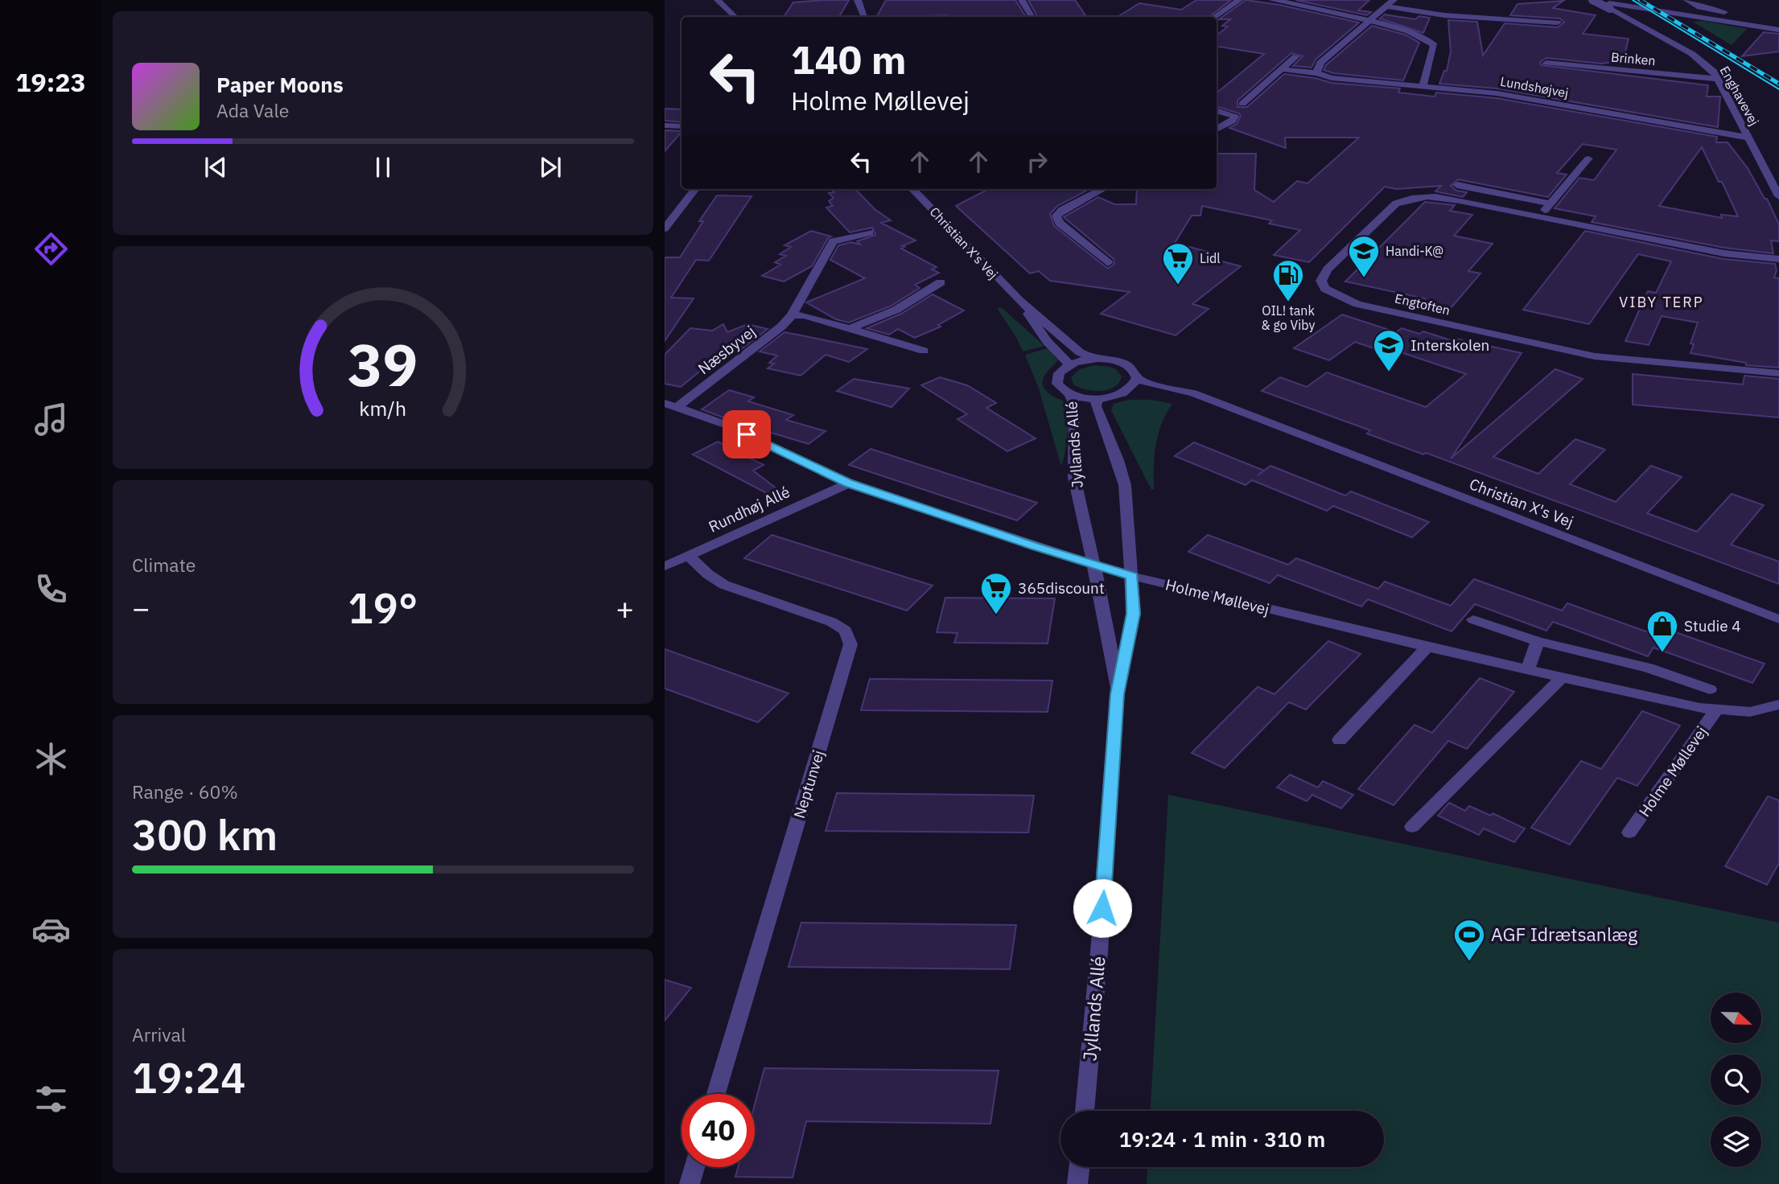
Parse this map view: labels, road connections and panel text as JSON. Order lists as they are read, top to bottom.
{
  "streets": {
    "street": [
      "Brinken",
      "Lundshøjvej",
      "Enghavevej",
      "Christian X's Vej",
      "Engtoften",
      "Næsbyvej",
      "Jyllands Allé",
      "Rundhøj Allé",
      "Holme Møllevej",
      "Neptunvej"
    ]
  },
  "crossings": [
    ["Brinken", "Enghavevej"],
    ["Lundshøjvej", "Enghavevej"],
    ["Christian X's Vej", "Jyllands Allé"],
    ["Næsbyvej", "Holme Møllevej"],
    ["Jyllands Allé", "Holme Møllevej"],
    ["Rundhøj Allé", "Holme Møllevej"],
    ["Rundhøj Allé", "Neptunvej"]
  ],
  "districts": ["VIBY TERP"],
  "places": {
    "school or university": ["Handi-K@", "Interskolen"],
    "supermarket": ["Lidl", "365discount"],
    "fuel station": ["OIL! tank & go Viby"],
    "shop": ["Studie 4"],
    "sports": ["AGF Idrætsanlæg"]
  },
  "north": "right",
  "page": {
    "tabs": "19:23",
    "turn": ["140 m", "Holme Møllevej"],
    "song": ["Paper Moons", "Ada Vale"],
    "tile": [
      "Climate",
      ["Range · 60%", "300 km"],
      ["Arrival", "19:24"]
    ],
    "heat": ["−", "19°", "+"],
    "limit": "40",
    "trip": "19:24 · 1 min · 310 m",
    "gauge": ["39", "km/h"]
  }
}
